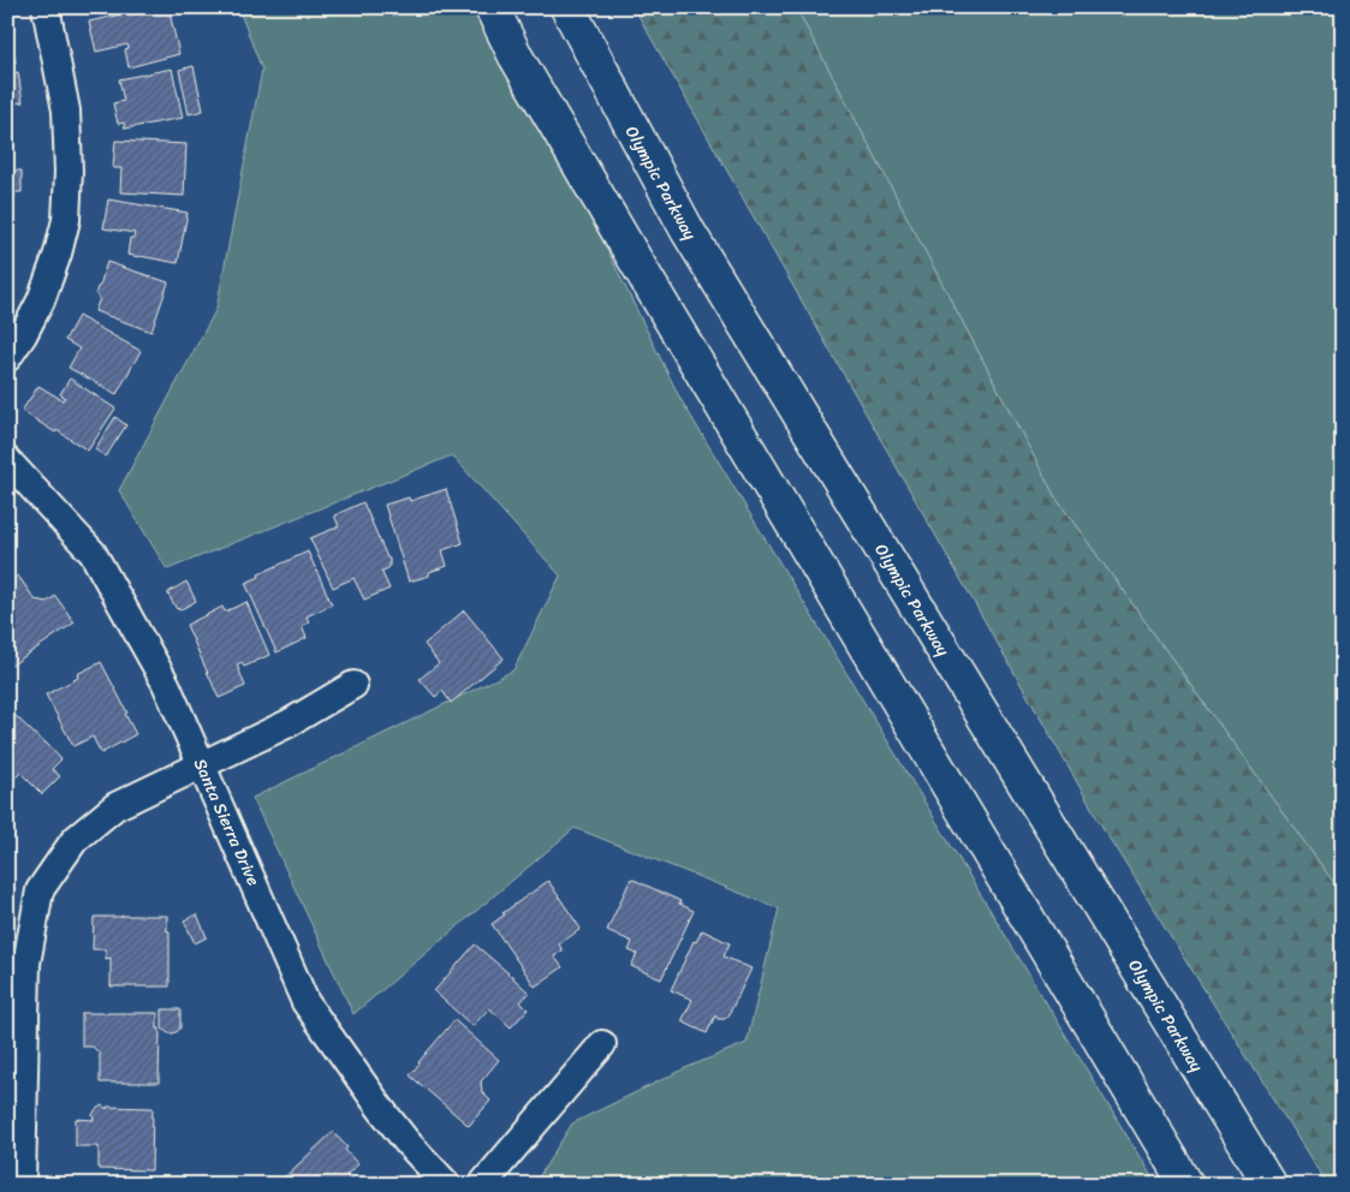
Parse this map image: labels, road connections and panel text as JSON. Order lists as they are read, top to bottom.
{
  "streets": {
    "main road": ["Olympic Parkway"],
    "street": ["Santa Sierra Drive"]
  }
}
